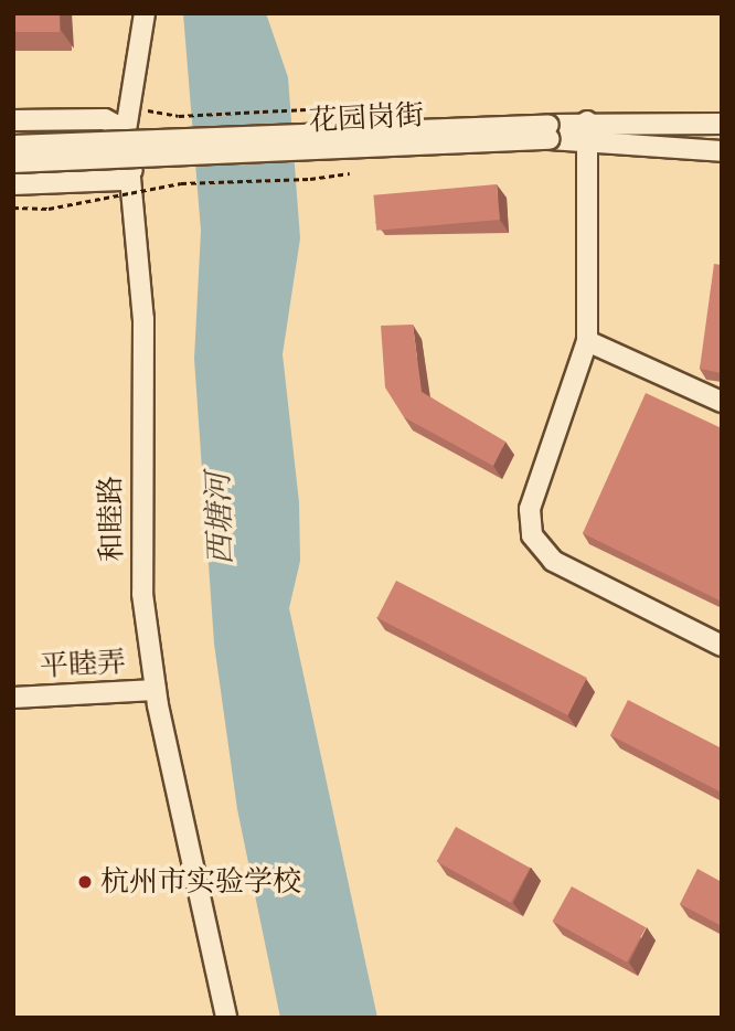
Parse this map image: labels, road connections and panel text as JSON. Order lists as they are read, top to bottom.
{
  "streets": {
    "street": ["花园岗街", "和睦路", "平睦弄"]
  },
  "crossings": [
    ["和睦路", "平睦弄"]
  ],
  "water": ["西塘河"],
  "places": ["杭州市实验学校"]
}
